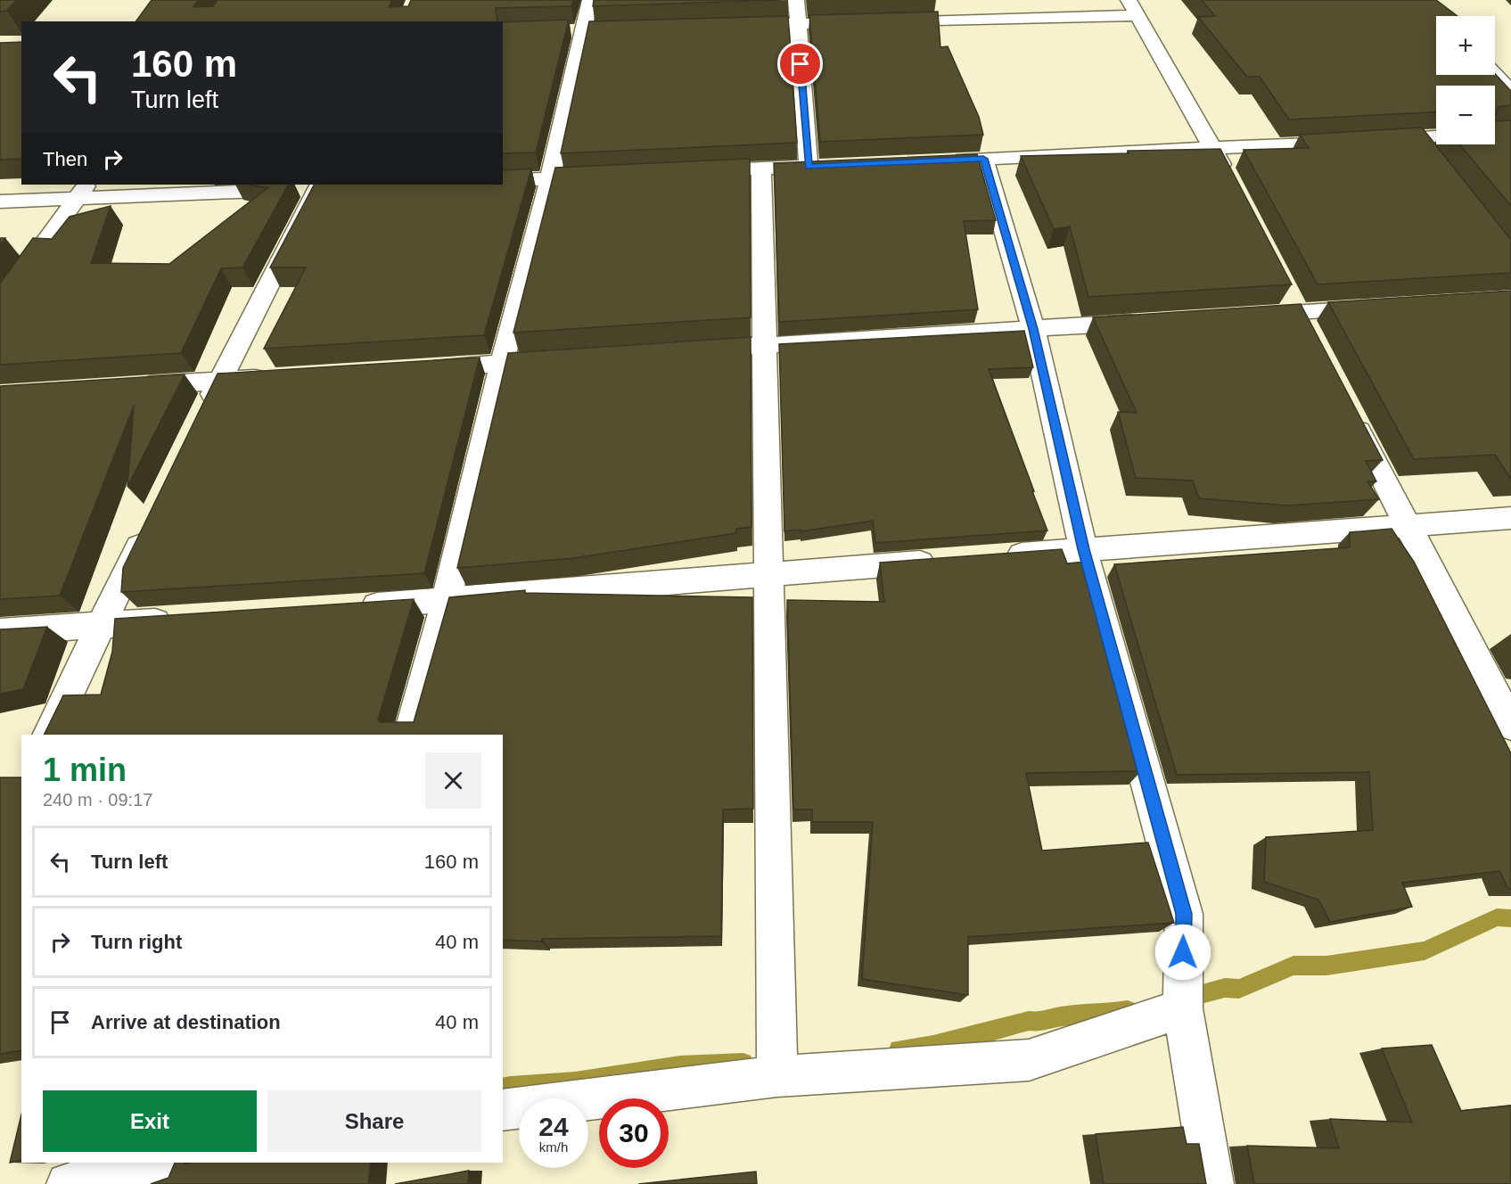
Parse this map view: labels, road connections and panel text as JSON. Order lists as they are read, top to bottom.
{
  "page": {
    "map_buttons": ["+", "−"],
    "turn": ["160 m", "Turn left"],
    "then": "Then",
    "heading": ["1 min", "240 m · 09:17"],
    "list": [
      {
        "name": "Turn left",
        "value": "160 m"
      },
      {
        "name": "Turn right",
        "value": "40 m"
      },
      {
        "name": "Arrive at destination",
        "value": "40 m"
      }
    ],
    "buttons": ["Exit", "Share"],
    "speed": "24 km/h",
    "limit": "30"
  }
}
